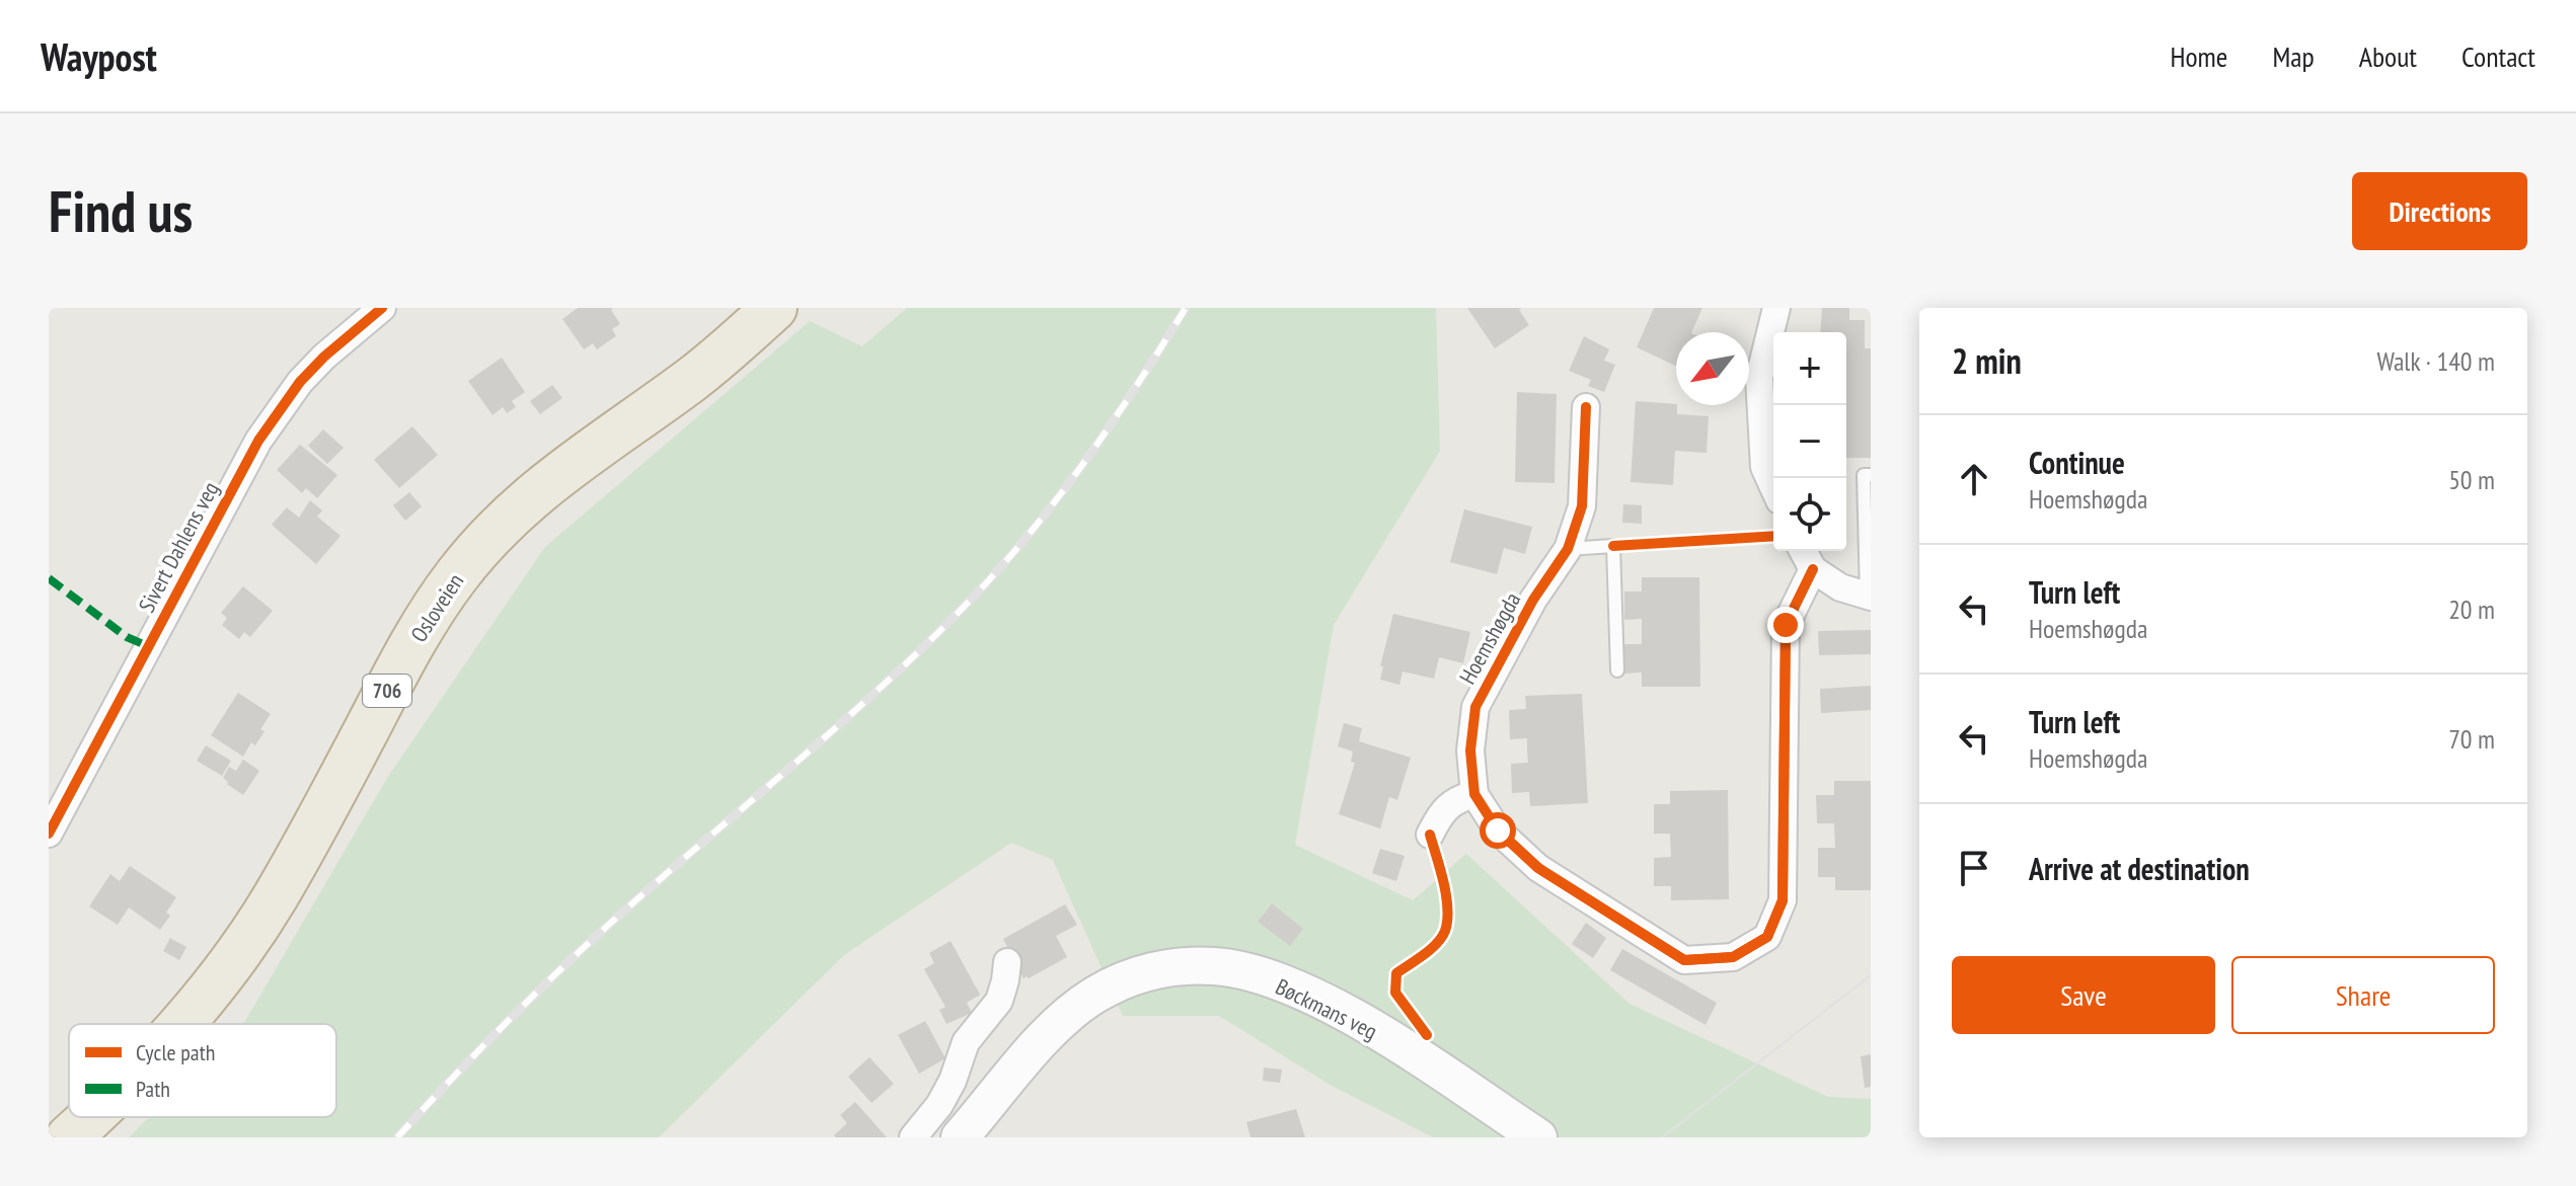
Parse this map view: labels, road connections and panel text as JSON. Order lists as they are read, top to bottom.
{
  "streets": {
    "highway": ["Osloveien", "706"],
    "main road": ["Bøckmans veg"],
    "street": ["Sivert Dahlens veg", "Hoemshøgda"]
  },
  "legend": ["Cycle path", "Path"],
  "north": "bottom left",
  "page": {
    "header": "Waypost",
    "nav": [
      "Home",
      "Map",
      "About",
      "Contact"
    ],
    "buttons": [
      "Directions",
      ["Save", "Share"]
    ],
    "title": "Find us",
    "heading": ["2 min", "Walk · 140 m"],
    "map_buttons": ["+", "−"],
    "list": [
      ["Continue", "Hoemshøgda", "50 m"],
      ["Turn left", "Hoemshøgda", "20 m"],
      ["Turn left", "Hoemshøgda", "70 m"],
      "Arrive at destination"
    ]
  }
}
